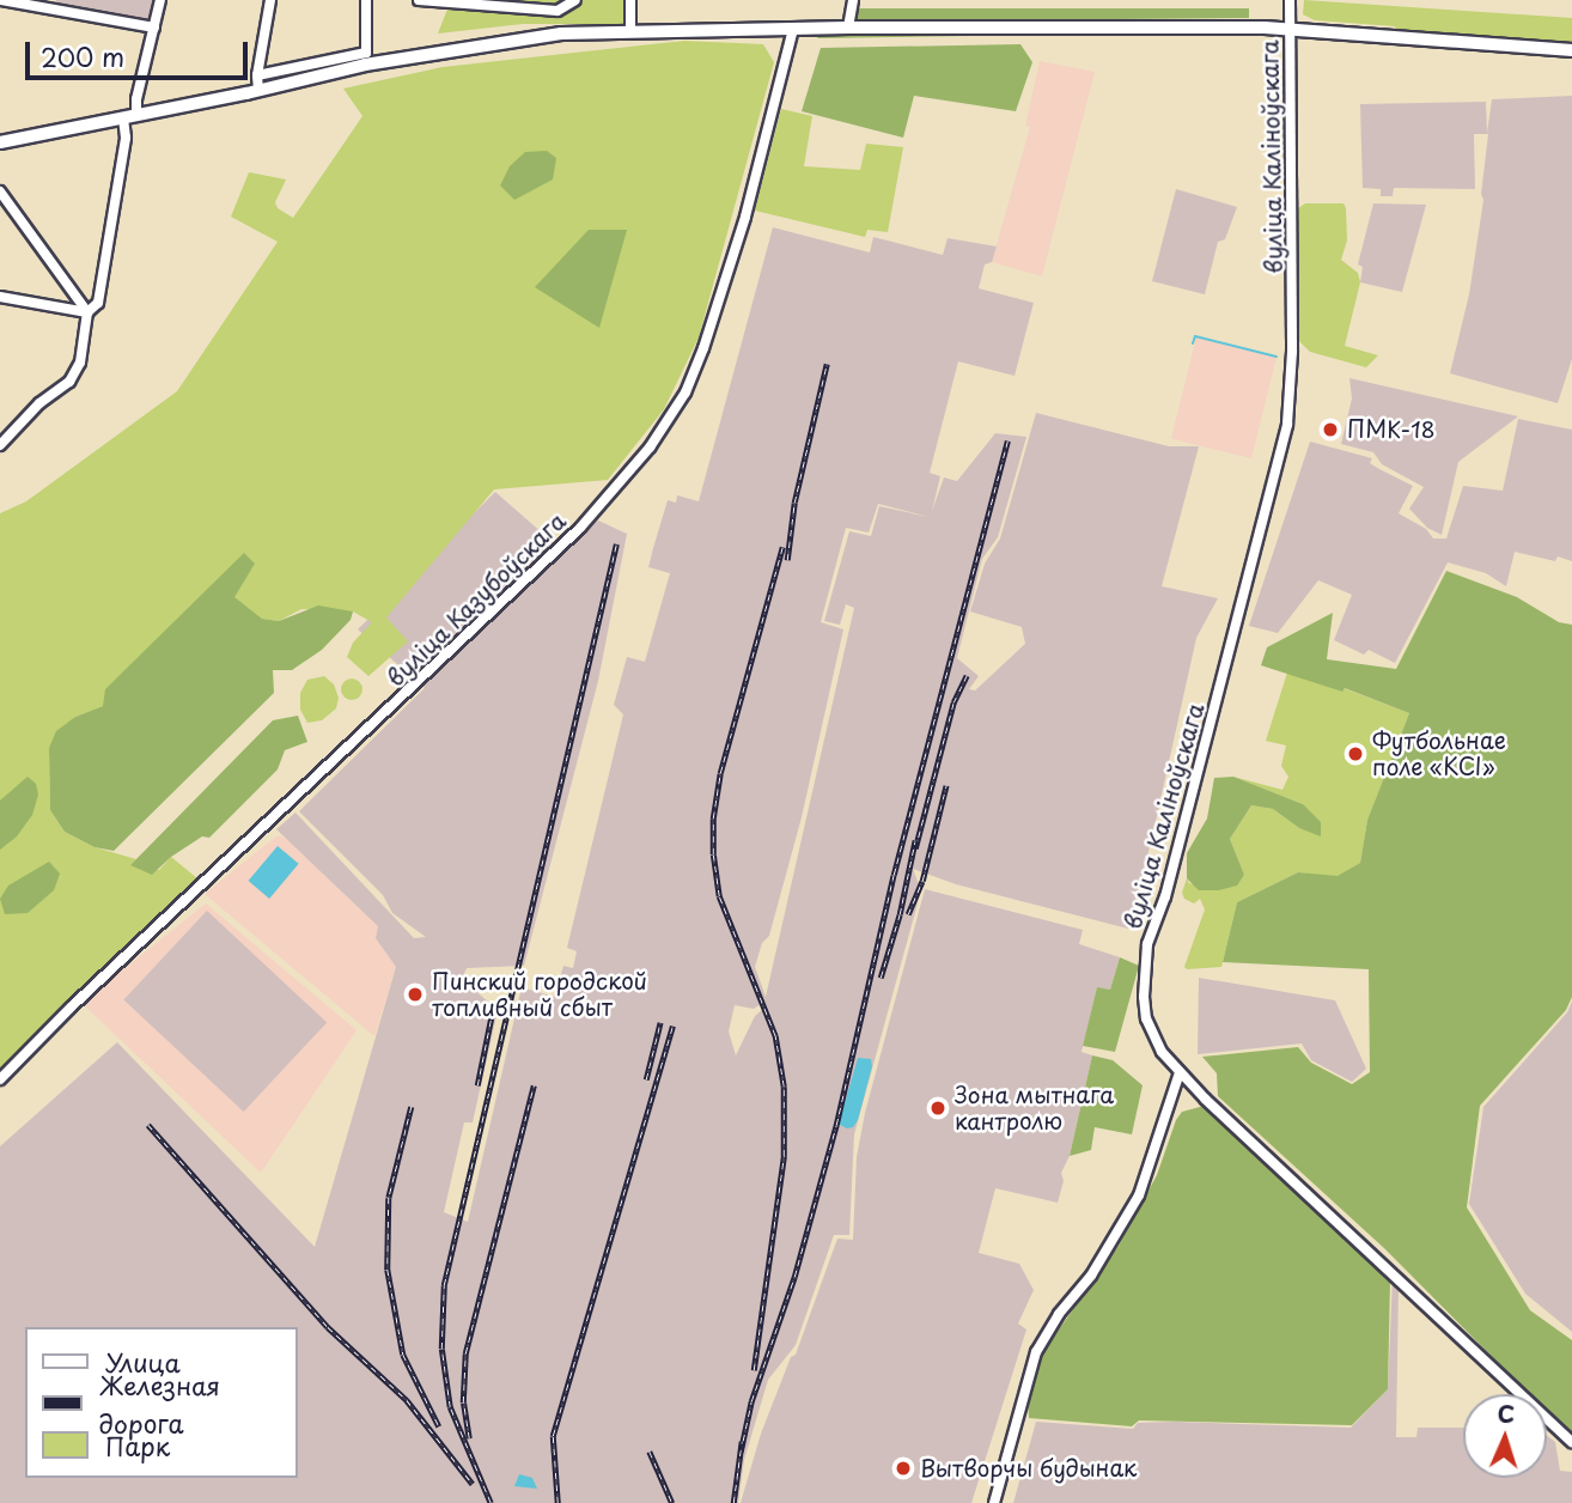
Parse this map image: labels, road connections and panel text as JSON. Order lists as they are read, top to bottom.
{
  "streets": {
    "street": ["вуліца Каліноўскага", "вуліца Казубоўскага"]
  },
  "places": [
    "ПМК-18",
    "Футбольнае поле «КСІ»",
    "Пинский городской топливный сбыт",
    "Зона мытнага кантролю",
    "Вытворчы будынак"
  ],
  "legend": ["Улица", "Железная дорога", "Парк"],
  "scale_bar": "200 m",
  "north": "top"
}
